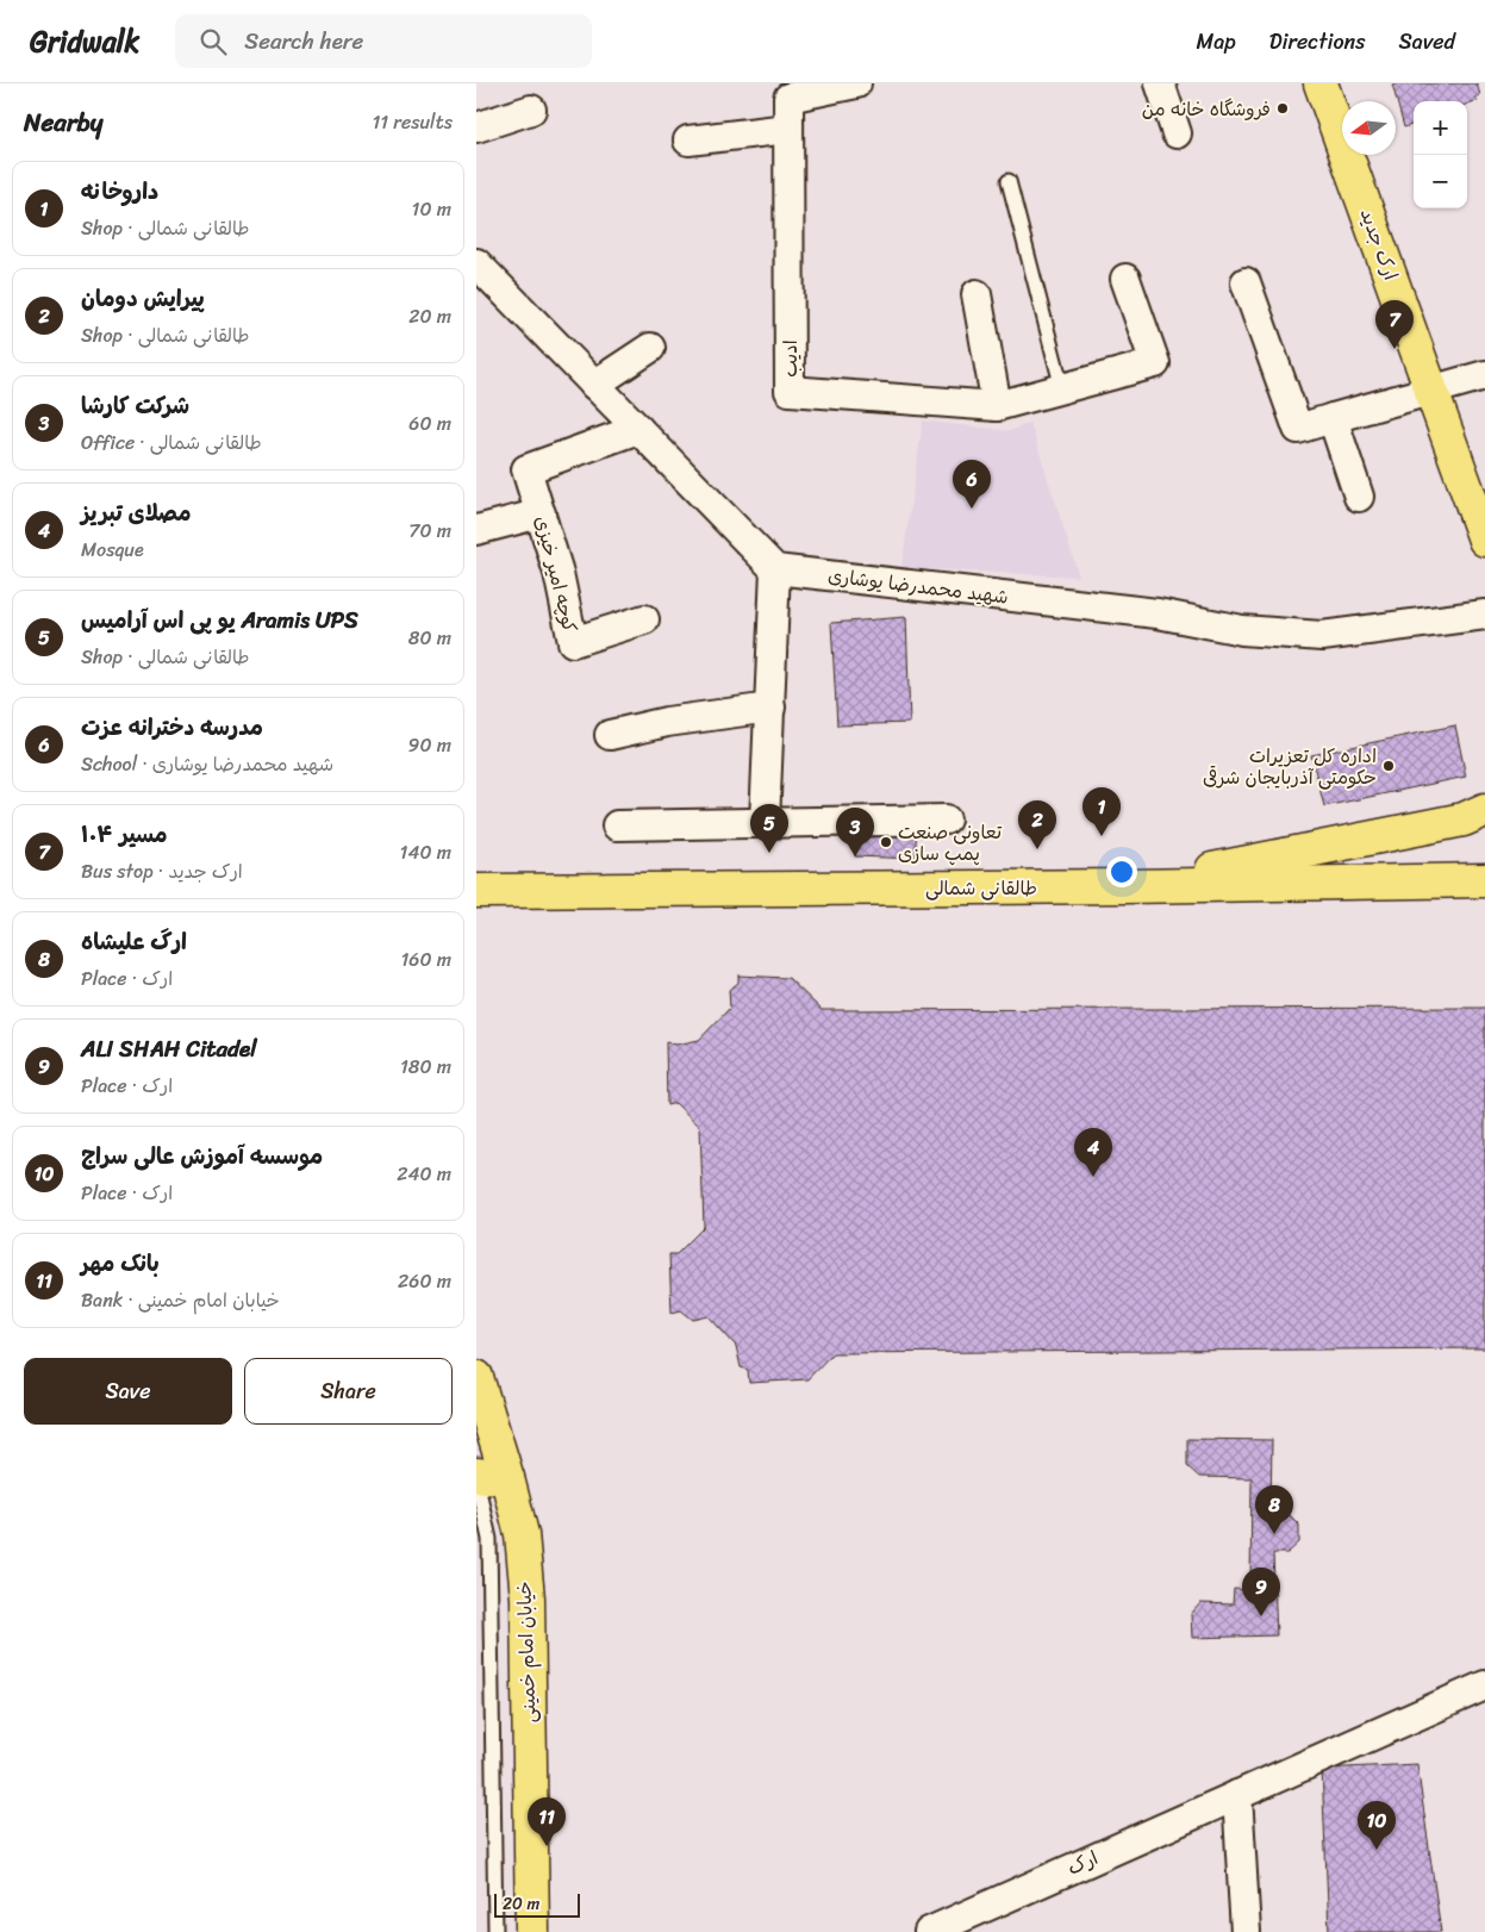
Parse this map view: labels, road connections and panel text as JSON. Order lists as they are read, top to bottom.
{
  "streets": {
    "main road": ["ارک جدید", "طالقانی شمالی", "خیابان امام خمینی"],
    "street": [
      "ادیب",
      "کوچه امیر خیزی",
      "شهید محمدرضا یوشاری",
      "ارک"
    ]
  },
  "places": ["فروشگاه خانه من", "اداره کل تعزیرات حکومتی آذربایجان شرقی", "تعاونی صنعت پمپ سازی"],
  "scale_bar": "20 m",
  "north": "left",
  "page": {
    "header": "Gridwalk",
    "search": "Search here",
    "nav": ["Map", "Directions", "Saved"],
    "heading": ["Nearby", "11 results"],
    "map_buttons": ["+", "−"],
    "list": [
      {
        "mark": "1",
        "name": "داروخانه",
        "note": "Shop · طالقانی شمالی",
        "value": "10 m"
      },
      {
        "mark": "2",
        "name": "پیرایش دومان",
        "note": "Shop · طالقانی شمالی",
        "value": "20 m"
      },
      {
        "mark": "3",
        "name": "شرکت کارشا",
        "note": "Office · طالقانی شمالی",
        "value": "60 m"
      },
      {
        "mark": "4",
        "name": "مصلای تبریز",
        "note": "Mosque",
        "value": "70 m"
      },
      {
        "mark": "5",
        "name": "یو پی اس آرامیس Aramis UPS",
        "note": "Shop · طالقانی شمالی",
        "value": "80 m"
      },
      {
        "mark": "6",
        "name": "مدرسه دخترانه عزت",
        "note": "School · شهید محمدرضا یوشاری",
        "value": "90 m"
      },
      {
        "mark": "7",
        "name": "مسیر ۱۰۴",
        "note": "Bus stop · ارک جدید",
        "value": "140 m"
      },
      {
        "mark": "8",
        "name": "ارگ علیشاه",
        "note": "Place · ارک",
        "value": "160 m"
      },
      {
        "mark": "9",
        "name": "ALI SHAH Citadel",
        "note": "Place · ارک",
        "value": "180 m"
      },
      {
        "mark": "10",
        "name": "موسسه آموزش عالی سراج",
        "note": "Place · ارک",
        "value": "240 m"
      },
      {
        "mark": "11",
        "name": "بانک مهر",
        "note": "Bank · خیابان امام خمینی",
        "value": "260 m"
      }
    ],
    "pins": [
      "7",
      "6",
      "1",
      "2",
      "5",
      "3",
      "4",
      "8",
      "9",
      "11",
      "10"
    ],
    "buttons": ["Save", "Share"],
    "scale": "20 m"
  }
}
